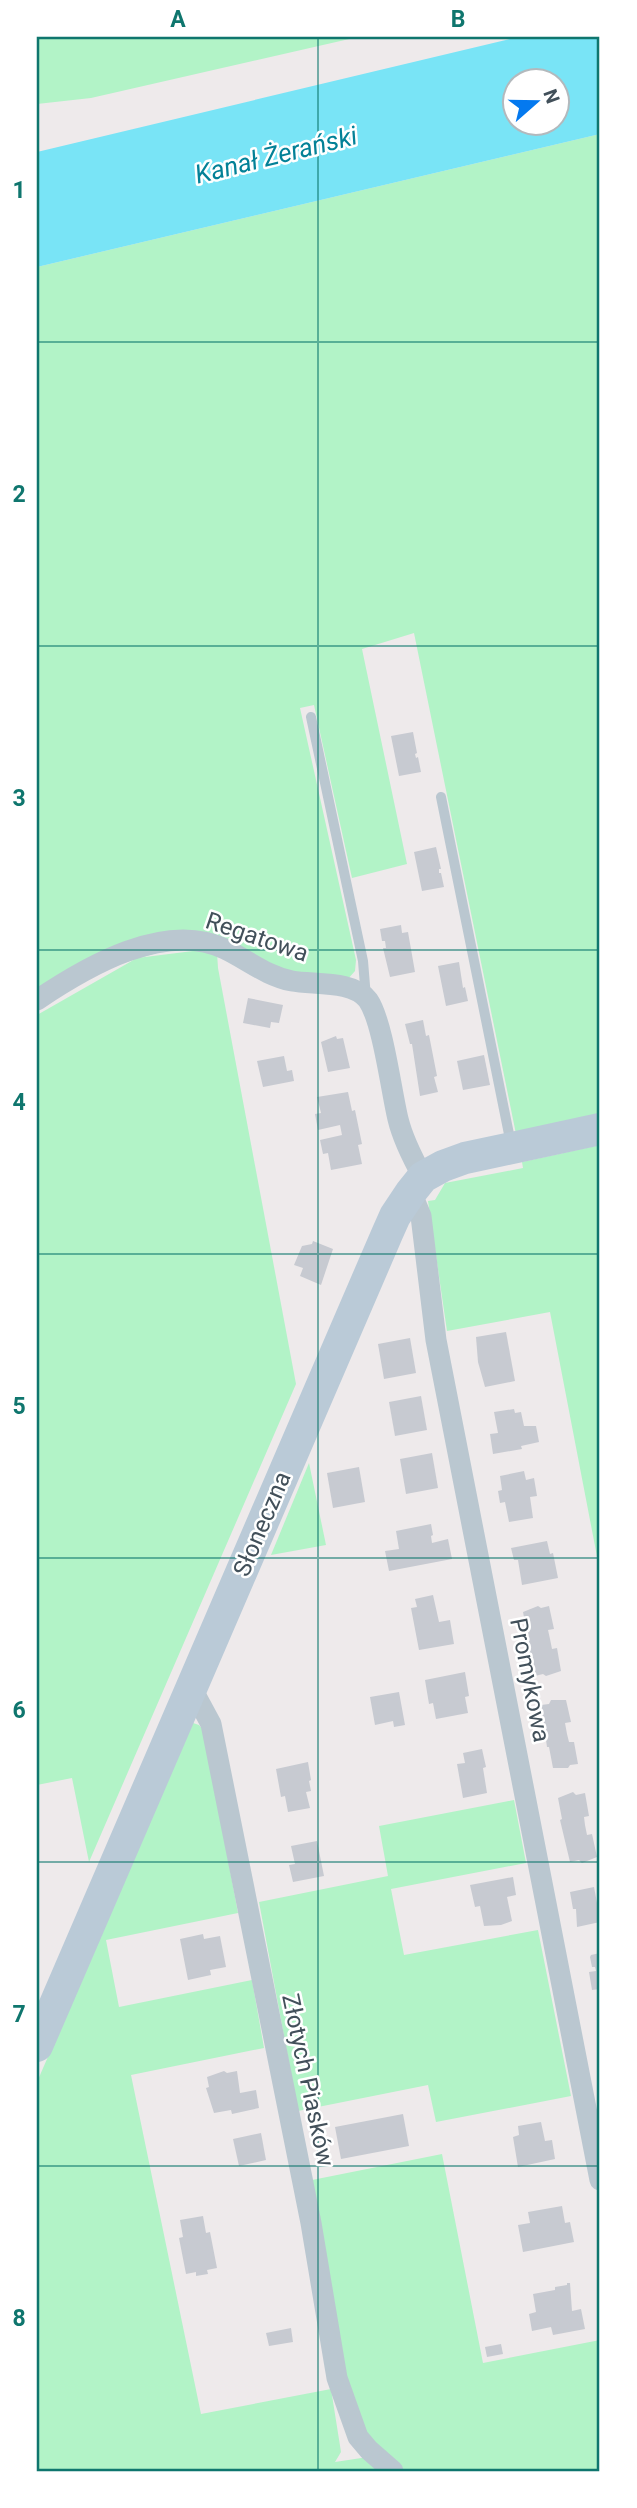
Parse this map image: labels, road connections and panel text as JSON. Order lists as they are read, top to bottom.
{
  "streets": {
    "street": [
      "Regatowa",
      "Słoneczna",
      "Promykowa",
      "Złotych Piasków"
    ]
  },
  "crossings": [
    ["Słoneczna", "Promykowa"],
    ["Słoneczna", "Złotych Piasków"]
  ],
  "water": ["Kanał Żerański"],
  "north": "right",
  "grid": {
    "columns": ["A", "B"],
    "rows": [
      "1",
      "2",
      "3",
      "4",
      "5",
      "6",
      "7",
      "8"
    ]
  }
}
